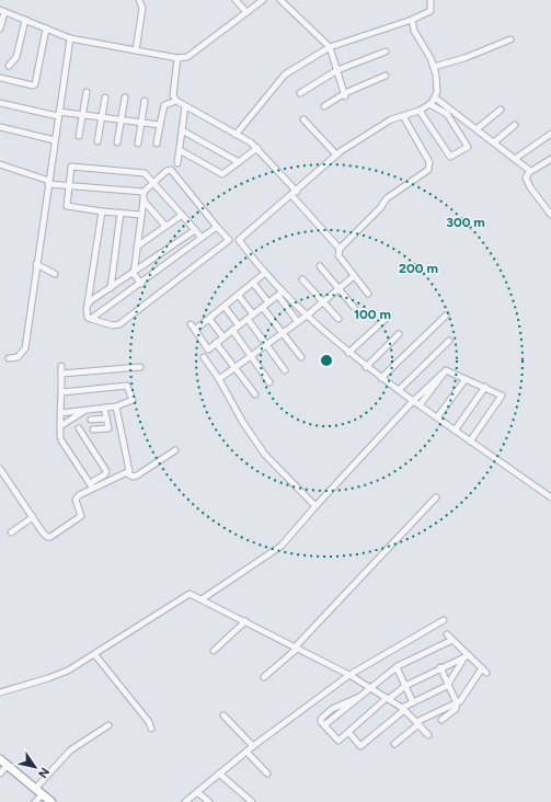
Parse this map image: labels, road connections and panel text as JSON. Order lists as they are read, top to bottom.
{
  "north": "bottom right",
  "rings": ["300 m", "200 m", "100 m"]
}
